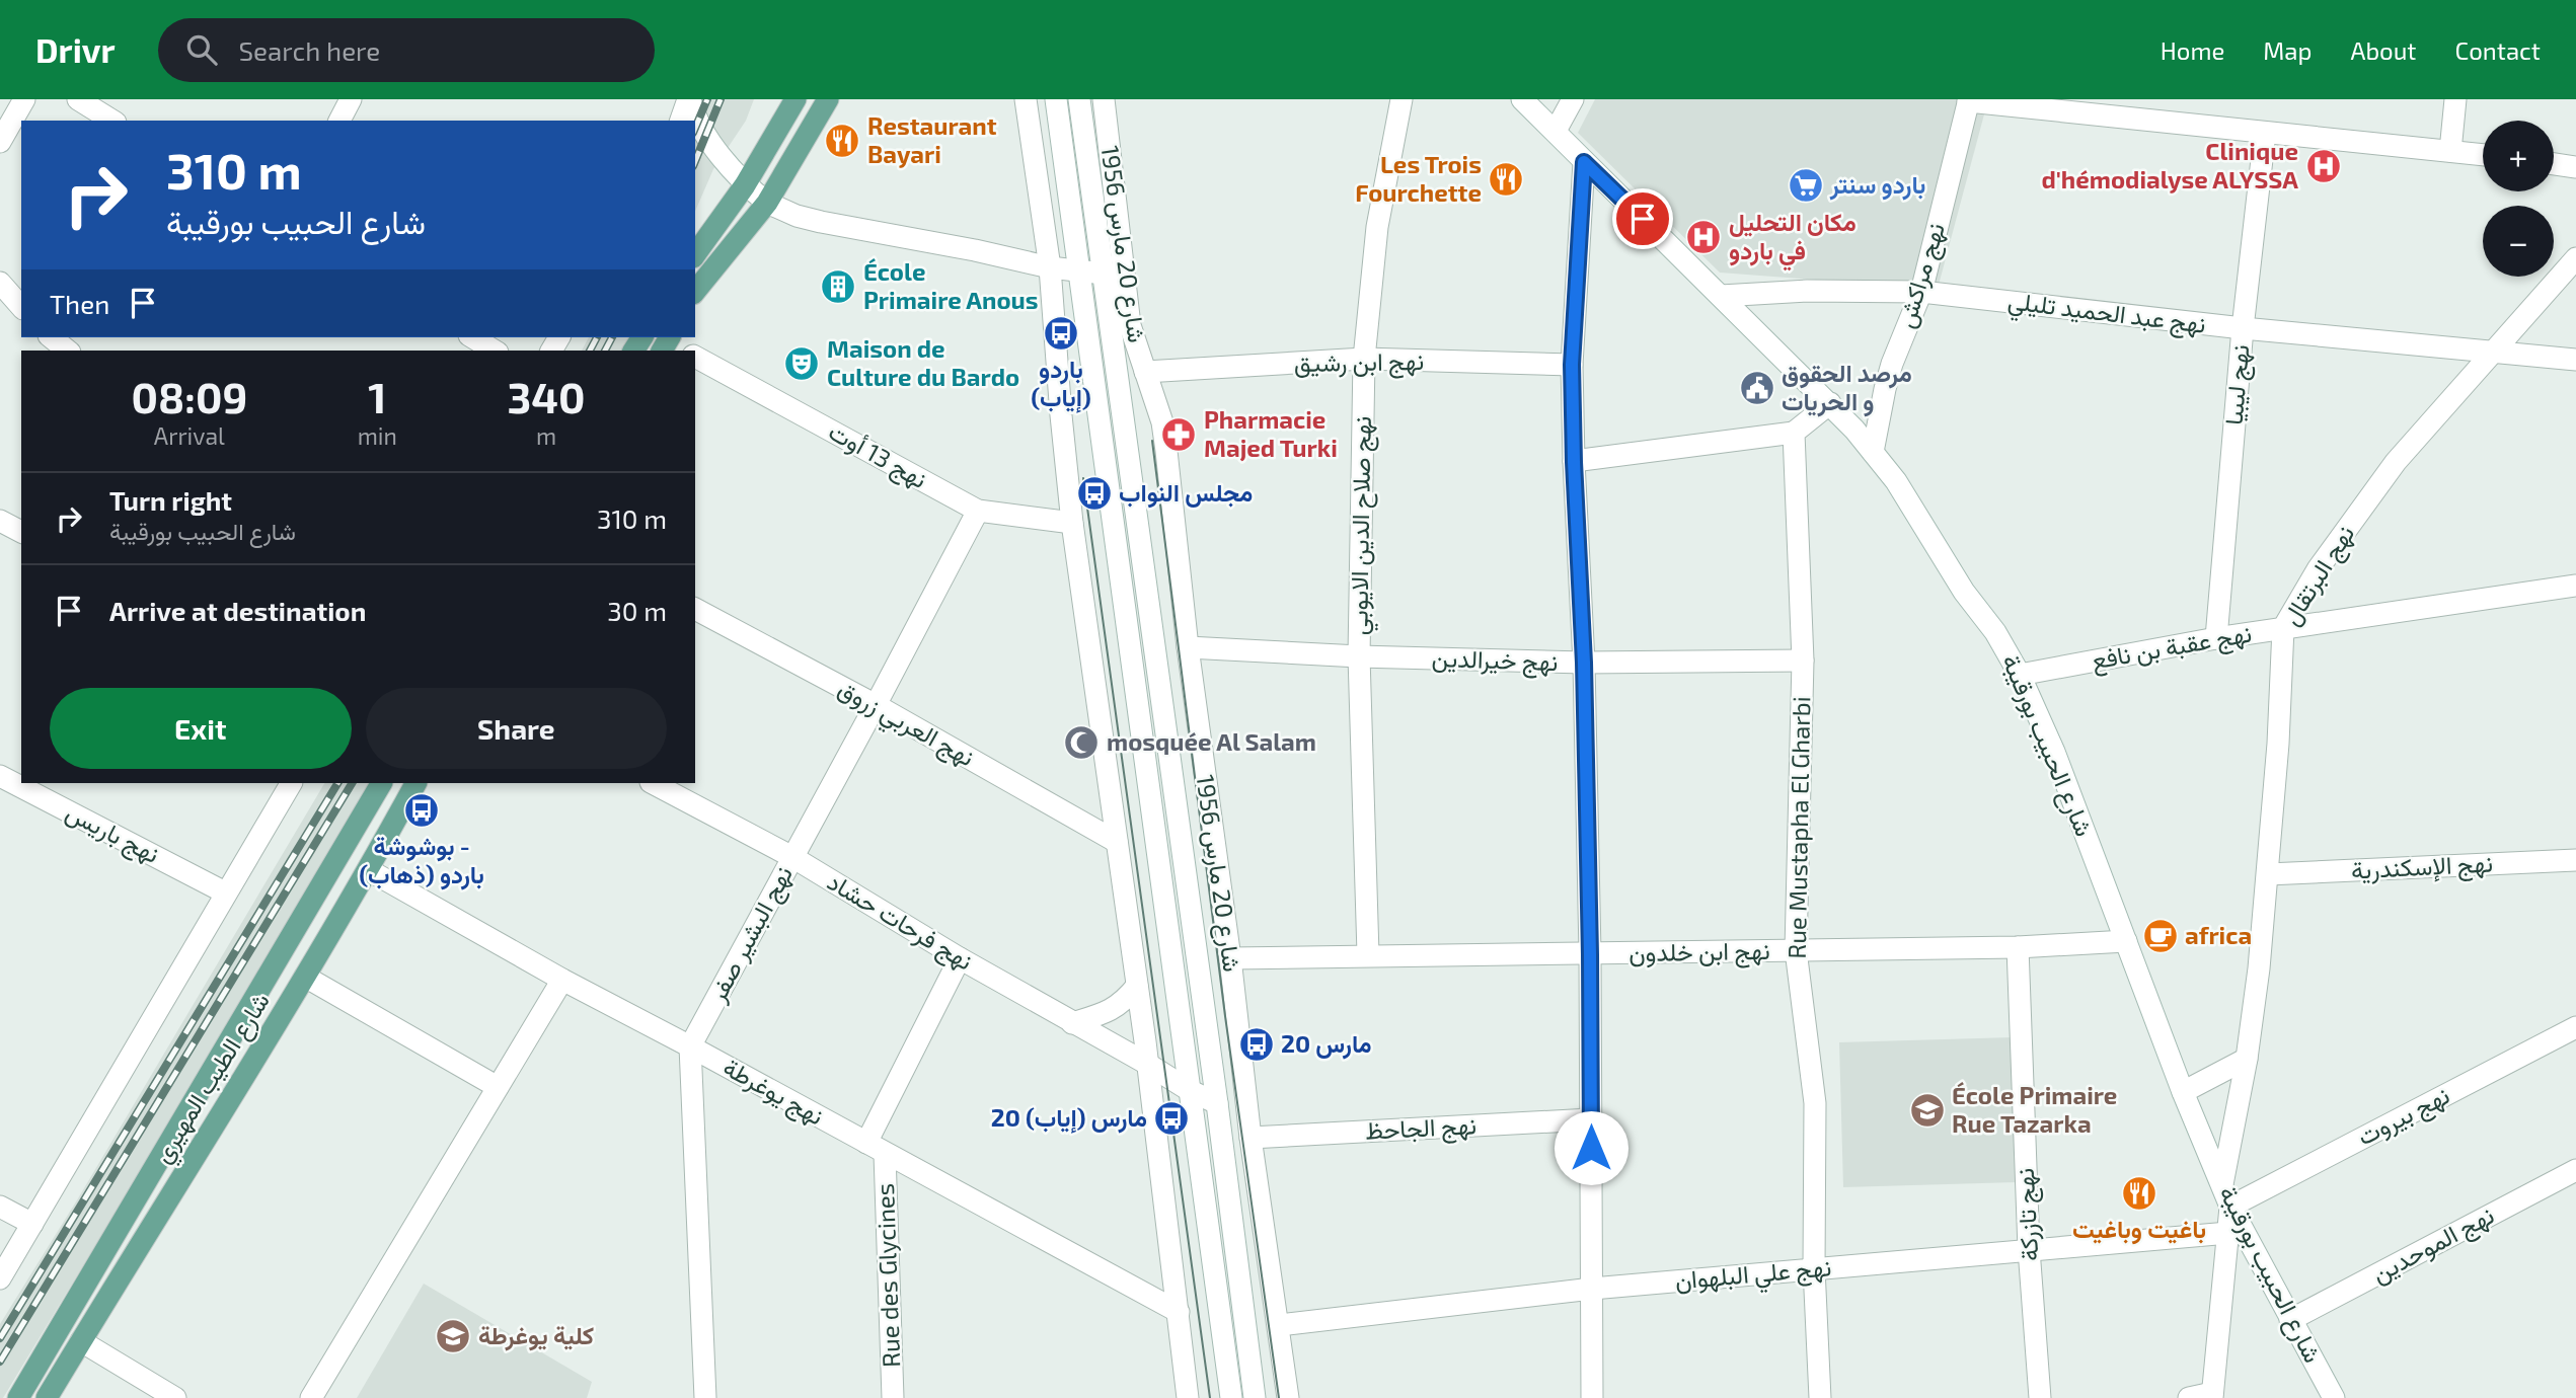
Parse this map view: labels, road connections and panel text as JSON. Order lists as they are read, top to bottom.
{
  "streets": {
    "main road": ["شارع الطيب المهيري"],
    "street": [
      "شارع 20 مارس 1956",
      "نهج مراكش",
      "نهج عبد الحميد تليلي",
      "نهج ابن رشيق",
      "نهج ليبيا",
      "نهج 13 أوت",
      "نهج صلاح الدين الايوبي",
      "نهج البرتقال",
      "نهج عقبة بن نافع",
      "نهج خيرالدين",
      "نهج العربي زروق",
      "شارع الحبيب بورقيبة",
      "Rue Mustapha El Gharbi",
      "نهج باريس",
      "نهج الإسكندرية",
      "نهج فرحات حشاد",
      "نهج البشير صفر",
      "نهج ابن خلدون",
      "نهج يوغرطة",
      "نهج بيروت",
      "نهج الجاحظ",
      "نهج تازركة",
      "نهج الموحدين",
      "نهج علي البلهوان",
      "Rue des Glycines"
    ]
  },
  "crossings": [
    ["شارع 20 مارس 1956", "نهج ابن رشيق"],
    ["شارع 20 مارس 1956", "نهج خيرالدين"],
    ["شارع 20 مارس 1956", "نهج فرحات حشاد"],
    ["شارع 20 مارس 1956", "نهج ابن خلدون"],
    ["شارع 20 مارس 1956", "نهج الجاحظ"],
    ["شارع 20 مارس 1956", "نهج علي البلهوان"],
    ["نهج مراكش", "نهج عبد الحميد تليلي"],
    ["نهج مراكش", "شارع الحبيب بورقيبة"],
    ["نهج عبد الحميد تليلي", "نهج ليبيا"],
    ["نهج عبد الحميد تليلي", "نهج البرتقال"],
    ["نهج عبد الحميد تليلي", "شارع الحبيب بورقيبة"],
    ["نهج ابن رشيق", "نهج صلاح الدين الايوبي"],
    ["نهج ليبيا", "نهج عقبة بن نافع"],
    ["نهج 13 أوت", "نهج البشير صفر"],
    ["نهج صلاح الدين الايوبي", "نهج خيرالدين"],
    ["نهج صلاح الدين الايوبي", "نهج ابن خلدون"],
    ["نهج البرتقال", "نهج عقبة بن نافع"],
    ["نهج البرتقال", "شارع الحبيب بورقيبة"],
    ["نهج البرتقال", "نهج الإسكندرية"],
    ["نهج عقبة بن نافع", "شارع الحبيب بورقيبة"],
    ["نهج خيرالدين", "Rue Mustapha El Gharbi"],
    ["نهج العربي زروق", "نهج البشير صفر"],
    ["شارع الحبيب بورقيبة", "نهج ابن خلدون"],
    ["شارع الحبيب بورقيبة", "نهج بيروت"],
    ["شارع الحبيب بورقيبة", "نهج الموحدين"],
    ["Rue Mustapha El Gharbi", "نهج ابن خلدون"],
    ["Rue Mustapha El Gharbi", "نهج علي البلهوان"],
    ["نهج فرحات حشاد", "نهج البشير صفر"],
    ["نهج فرحات حشاد", "Rue des Glycines"],
    ["نهج البشير صفر", "نهج يوغرطة"],
    ["نهج ابن خلدون", "نهج تازركة"],
    ["شارع الطيب المهيري", "نهج يوغرطة"],
    ["نهج يوغرطة", "Rue des Glycines"],
    ["نهج تازركة", "نهج علي البلهوان"]
  ],
  "places": {
    "restaurant": ["Restaurant Bayari", "Les Trois Fourchette", "باغيت وباغيت"],
    "hospital": ["Clinique d'hémodialyse ALYSSA", "مكان التحليل في باردو"],
    "supermarket": ["باردو سنتر"],
    "building": ["École Primaire Anous"],
    "bus stop": [
      "باردو (إياب)",
      "مجلس النواب",
      "بوشوشة - باردو (ذهاب)",
      "20 مارس",
      "20 مارس (إياب)"
    ],
    "theatre": ["Maison de Culture du Bardo"],
    "public building": ["مرصد الحقوق و الحريات"],
    "pharmacy": ["Pharmacie Majed Turki"],
    "mosque": ["mosquée Al Salam"],
    "cafe": ["africa"],
    "school or university": ["École Primaire Rue Tazarka", "كلية يوغرطة"]
  },
  "page": {
    "header": "Drivr",
    "search": "Search here",
    "nav": [
      "Home",
      "Map",
      "About",
      "Contact"
    ],
    "map_buttons": ["+", "−"],
    "turn": ["310 m", "شارع الحبيب بورقيبة"],
    "then": "Then",
    "eta": [
      "08:09",
      "Arrival",
      "1",
      "min",
      "340",
      "m"
    ],
    "list": [
      {
        "name": "Turn right",
        "note": "شارع الحبيب بورقيبة",
        "value": "310 m"
      },
      {
        "name": "Arrive at destination",
        "value": "30 m"
      }
    ],
    "buttons": ["Exit", "Share"]
  }
}
